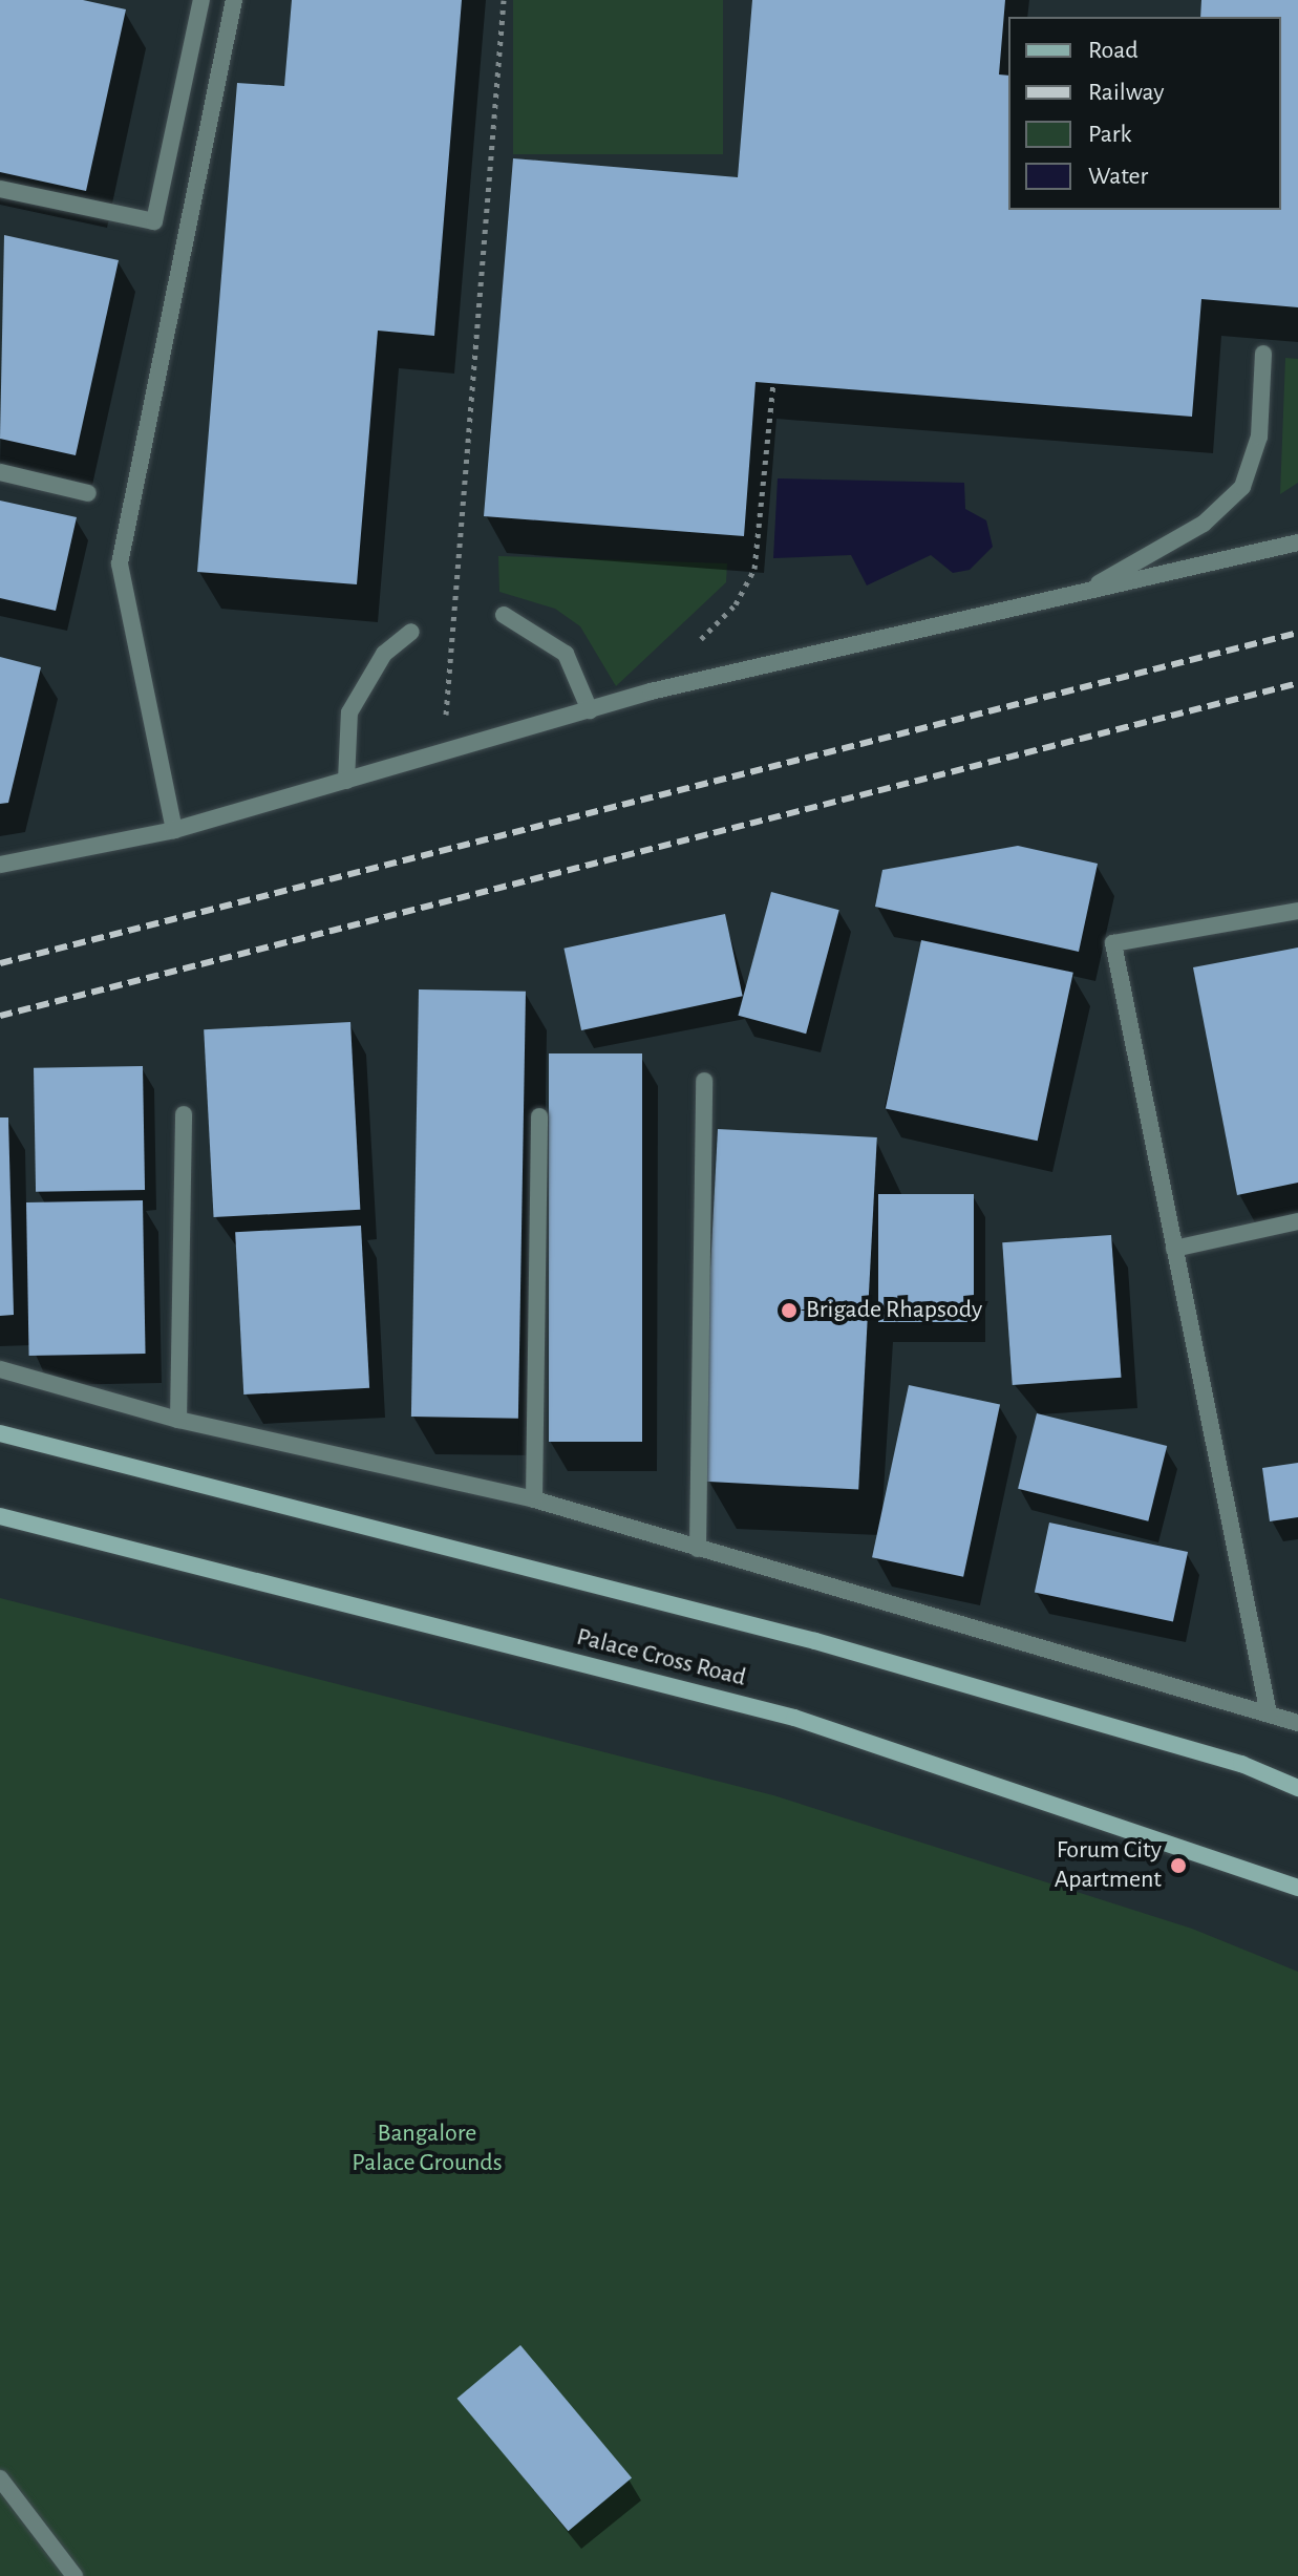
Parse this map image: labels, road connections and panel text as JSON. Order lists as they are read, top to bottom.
{
  "streets": {
    "street": ["Palace Cross Road"]
  },
  "parks": ["Bangalore Palace Grounds"],
  "places": ["Brigade Rhapsody", "Forum City Apartment"],
  "legend": [
    "Road",
    "Railway",
    "Park",
    "Water"
  ]
}
